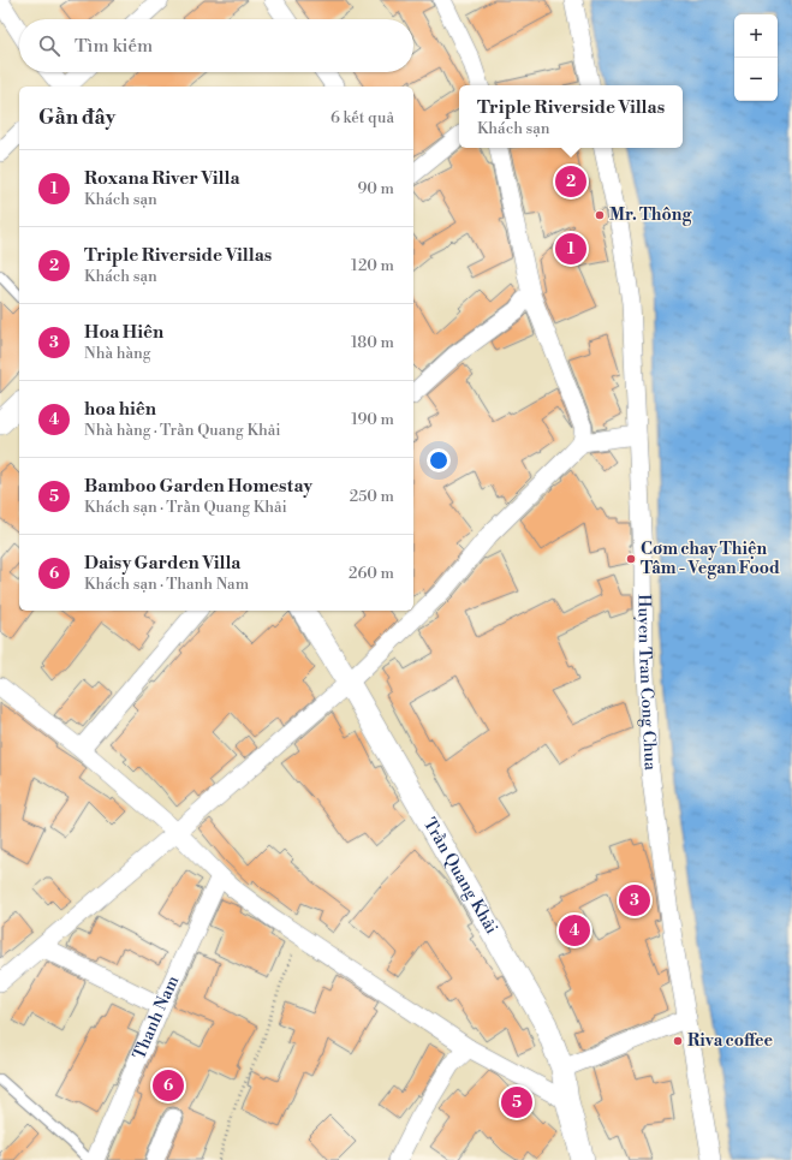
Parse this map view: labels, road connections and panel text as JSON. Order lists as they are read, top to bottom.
{
  "streets": {
    "street": ["Huyen Tran Cong Chua", "Trần Quang Khải", "Thanh Nam"]
  },
  "places": ["Mr. Thông", "Cơm chay Thiện Tâm - Vegan Food", "Riva coffee"],
  "page": {
    "map_buttons": ["+", "−"],
    "search": "Tìm kiếm",
    "popup": ["Triple Riverside Villas", "Khách sạn"],
    "heading": ["Gần đây", "6 kết quả"],
    "list": [
      {
        "mark": "1",
        "name": "Roxana River Villa",
        "note": "Khách sạn",
        "value": "90 m"
      },
      {
        "mark": "2",
        "name": "Triple Riverside Villas",
        "note": "Khách sạn",
        "value": "120 m"
      },
      {
        "mark": "3",
        "name": "Hoa Hiên",
        "note": "Nhà hàng",
        "value": "180 m"
      },
      {
        "mark": "4",
        "name": "hoa hiên",
        "note": "Nhà hàng · Trần Quang Khải",
        "value": "190 m"
      },
      {
        "mark": "5",
        "name": "Bamboo Garden Homestay",
        "note": "Khách sạn · Trần Quang Khải",
        "value": "250 m"
      },
      {
        "mark": "6",
        "name": "Daisy Garden Villa",
        "note": "Khách sạn · Thanh Nam",
        "value": "260 m"
      }
    ],
    "pins": [
      "2",
      "1",
      "3",
      "4",
      "6",
      "5"
    ]
  }
}
